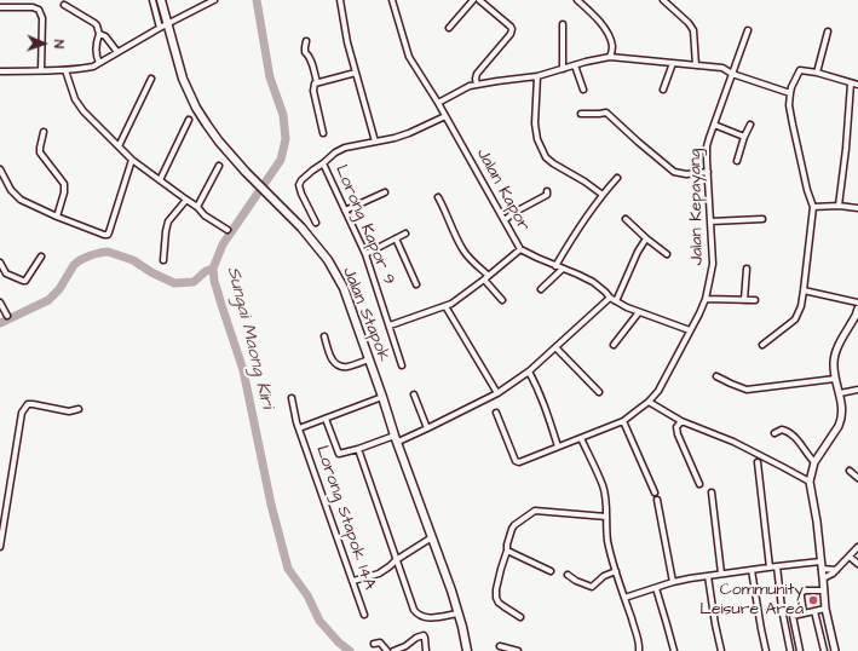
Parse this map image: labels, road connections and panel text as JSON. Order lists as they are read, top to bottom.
{
  "streets": {
    "main road": ["Jalan Stapok"],
    "street": [
      "Jalan Kapor",
      "Jalan Kepayang",
      "Lorong Kapor 9",
      "Lorong Stapok 14A"
    ]
  },
  "crossings": [
    ["Jalan Kapor", "Jalan Kepayang"],
    ["Jalan Kapor", "Lorong Kapor 9"]
  ],
  "water": ["Sungai Maong Kiri"],
  "places": ["Community Leisure Area"],
  "north": "right"
}
